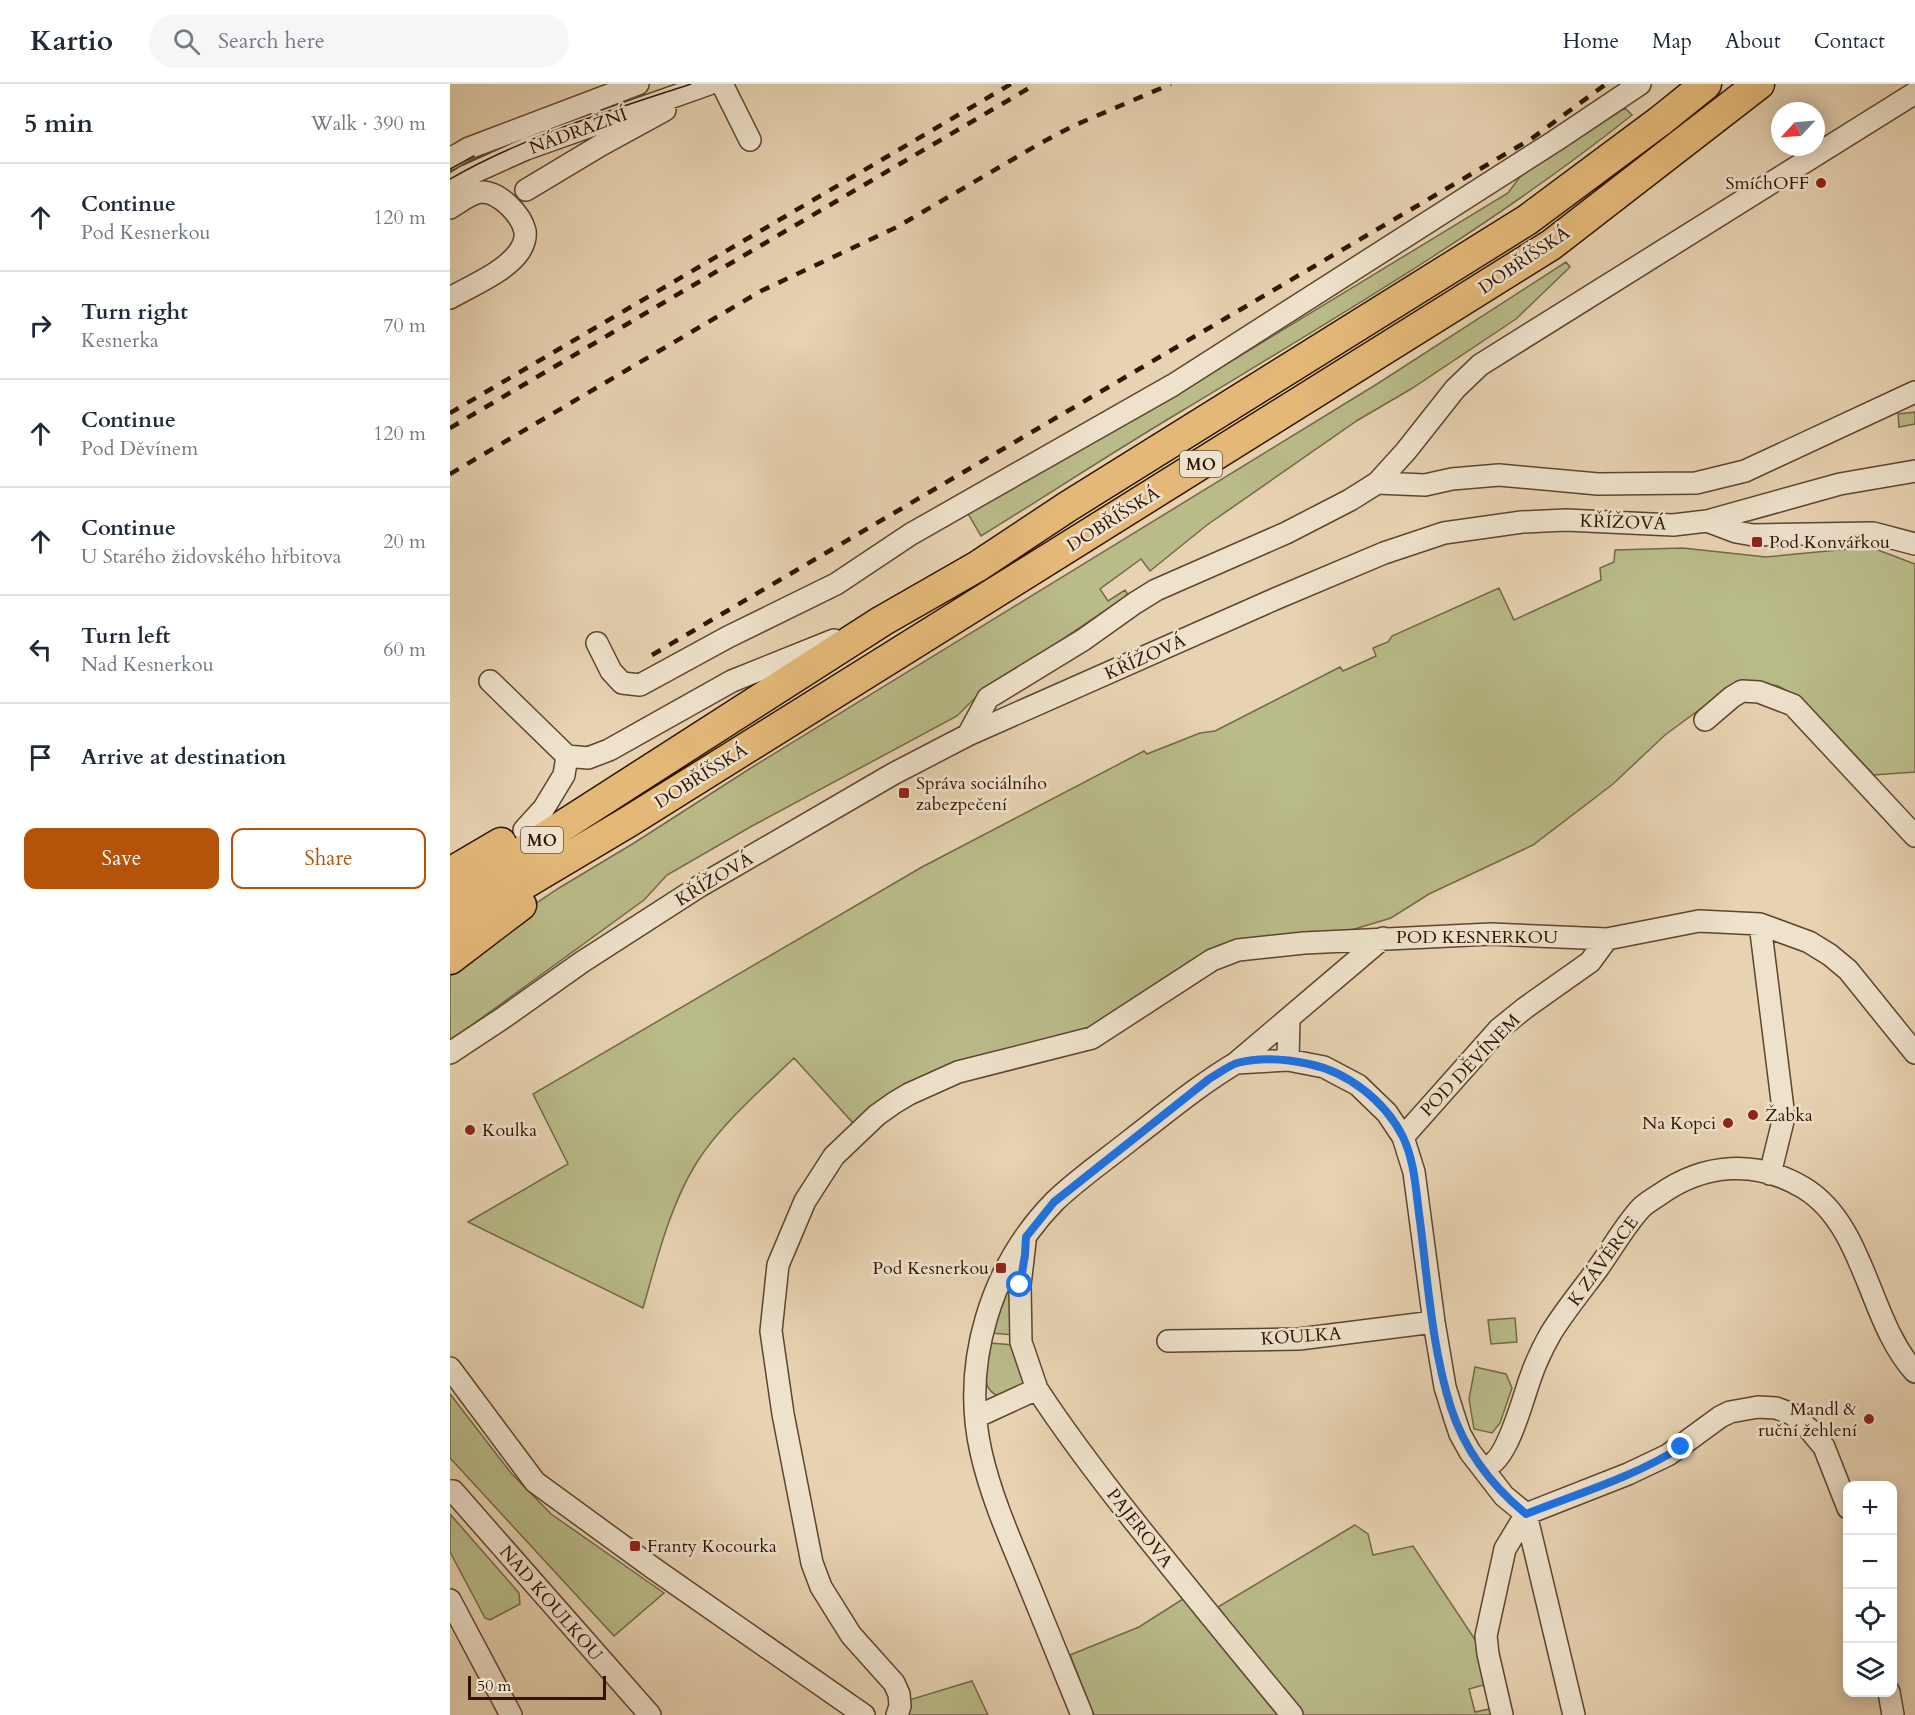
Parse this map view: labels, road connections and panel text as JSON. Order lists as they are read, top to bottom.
{
  "streets": {
    "highway": ["DOBŘÍŠSKÁ", "MO"],
    "street": [
      "NÁDRAŽNÍ",
      "KŘÍŽOVÁ",
      "POD KESNERKOU",
      "POD DĚVÍNEM",
      "K ZÁVĚRCE",
      "KOULKA",
      "PAJEROVA",
      "NAD KOULKOU"
    ]
  },
  "crossings": [
    ["POD KESNERKOU", "POD DĚVÍNEM"]
  ],
  "places": {
    "other": [
      "SmíchOFF",
      "Žabka",
      "Na Kopci",
      "Koulka",
      "Mandl & ruční žehlení"
    ],
    "transit": [
      "Pod Konvářkou",
      "Správa sociálního zabezpečení",
      "Pod Kesnerkou",
      "Franty Kocourka"
    ]
  },
  "scale_bar": "50 m",
  "north": "bottom left",
  "page": {
    "header": "Kartio",
    "search": "Search here",
    "nav": [
      "Home",
      "Map",
      "About",
      "Contact"
    ],
    "heading": ["5 min", "Walk · 390 m"],
    "list": [
      ["Continue", "Pod Kesnerkou", "120 m"],
      ["Turn right", "Kesnerka", "70 m"],
      ["Continue", "Pod Děvínem", "120 m"],
      ["Continue", "U Starého židovského hřbitova", "20 m"],
      ["Turn left", "Nad Kesnerkou", "60 m"],
      "Arrive at destination"
    ],
    "buttons": ["Save", "Share"],
    "map_buttons": ["+", "−"],
    "scale": "50 m"
  }
}
